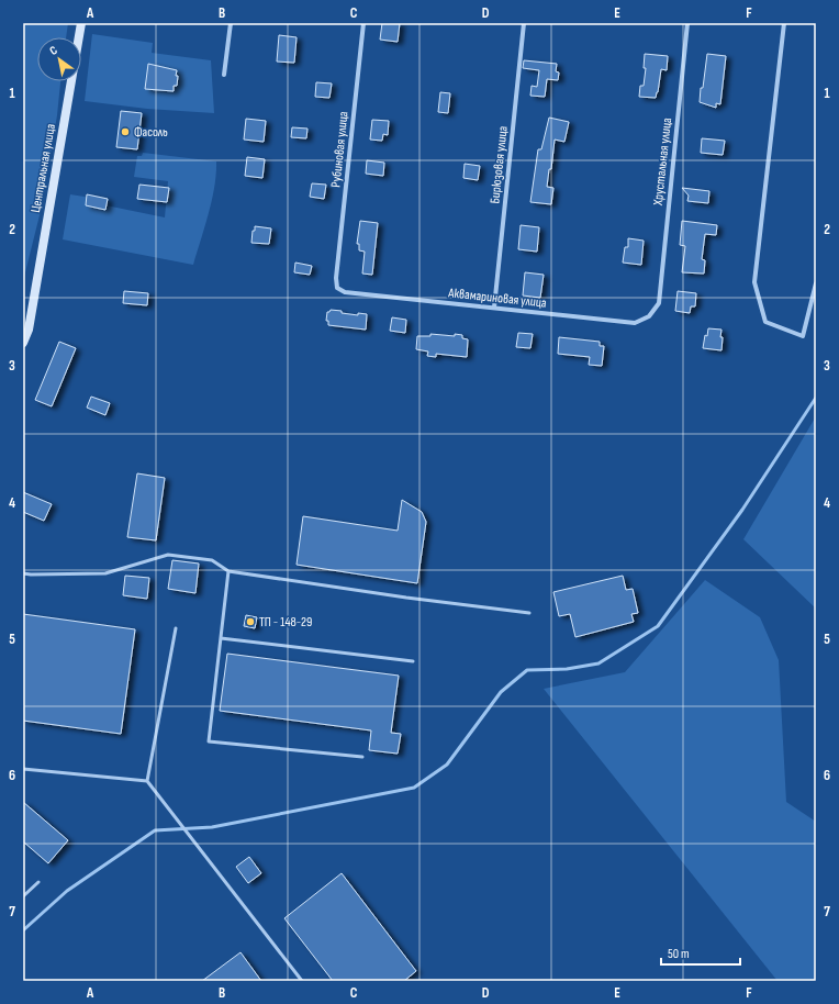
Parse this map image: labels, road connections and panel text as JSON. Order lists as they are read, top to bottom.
{
  "streets": {
    "main road": ["Центральная улица"],
    "street": [
      "Рубиновая улица",
      "Хрустальная улица",
      "Бирюзовая улица",
      "Аквамариновая улица"
    ]
  },
  "crossings": [
    ["Рубиновая улица", "Аквамариновая улица"],
    ["Хрустальная улица", "Аквамариновая улица"],
    ["Бирюзовая улица", "Аквамариновая улица"]
  ],
  "places": ["Фасоль", "ТП - 148-29"],
  "scale_bar": "50 m",
  "north": "top left",
  "grid": {
    "columns": [
      "A",
      "B",
      "C",
      "D",
      "E",
      "F"
    ],
    "rows": [
      "1",
      "2",
      "3",
      "4",
      "5",
      "6",
      "7"
    ]
  }
}
